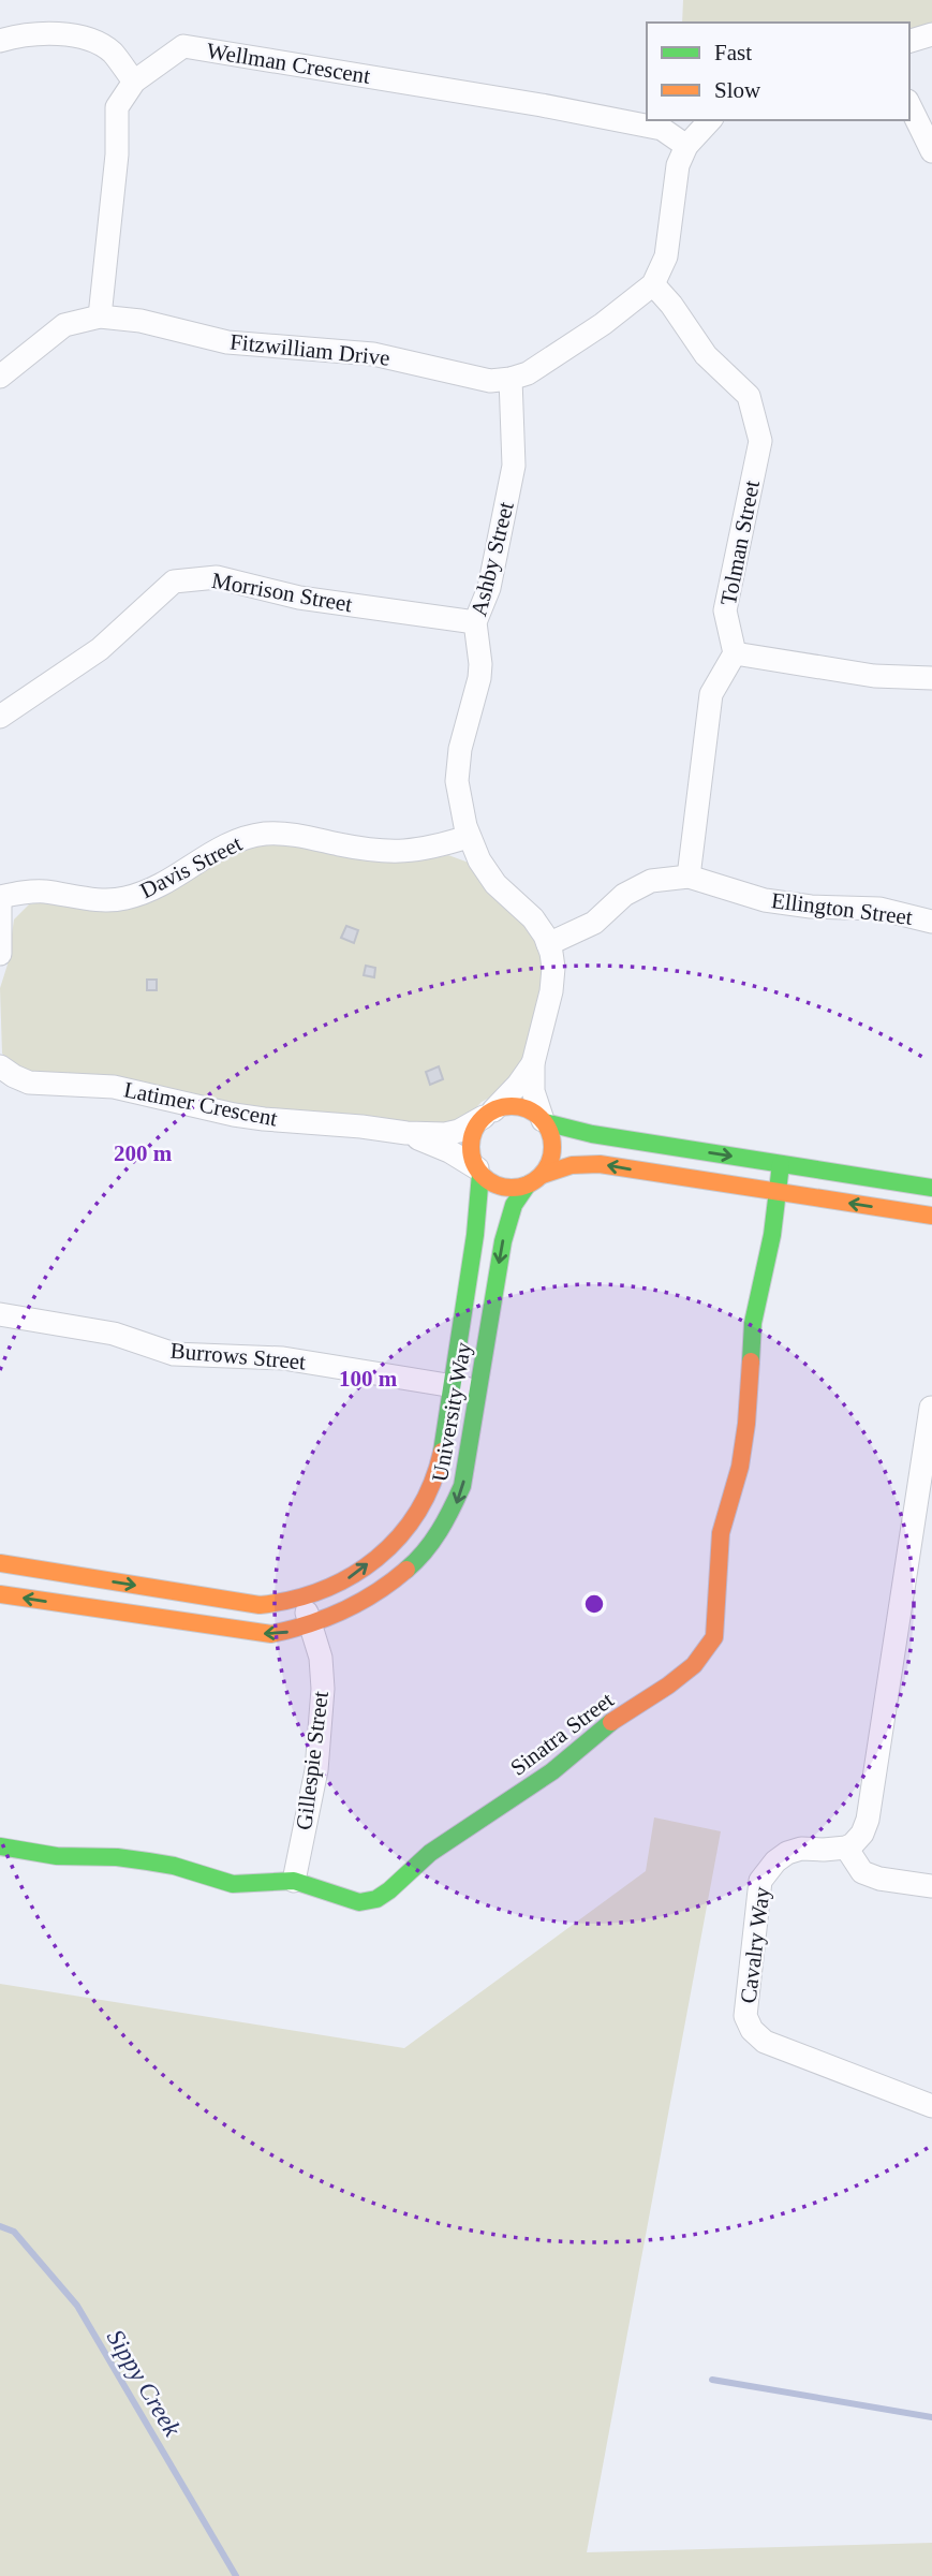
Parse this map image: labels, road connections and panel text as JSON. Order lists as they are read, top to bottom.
{
  "streets": {
    "street": [
      "Wellman Crescent",
      "Fitzwilliam Drive",
      "Tolman Street",
      "Ashby Street",
      "Morrison Street",
      "Davis Street",
      "Ellington Street",
      "Latimer Crescent",
      "Burrows Street",
      "University Way",
      "Sinatra Street",
      "Gillespie Street",
      "Cavalry Way"
    ]
  },
  "crossings": [
    ["Wellman Crescent", "Fitzwilliam Drive"],
    ["Fitzwilliam Drive", "Tolman Street"],
    ["Fitzwilliam Drive", "Ashby Street"],
    ["Ashby Street", "Morrison Street"],
    ["Ashby Street", "Davis Street"],
    ["Ashby Street", "Ellington Street"],
    ["Ashby Street", "Latimer Crescent"],
    ["Ashby Street", "University Way"],
    ["Latimer Crescent", "University Way"],
    ["Burrows Street", "University Way"],
    ["University Way", "Gillespie Street"],
    ["Sinatra Street", "Gillespie Street"]
  ],
  "water": ["Sippy Creek"],
  "legend": ["Fast", "Slow"],
  "rings": ["200 m", "100 m"]
}
